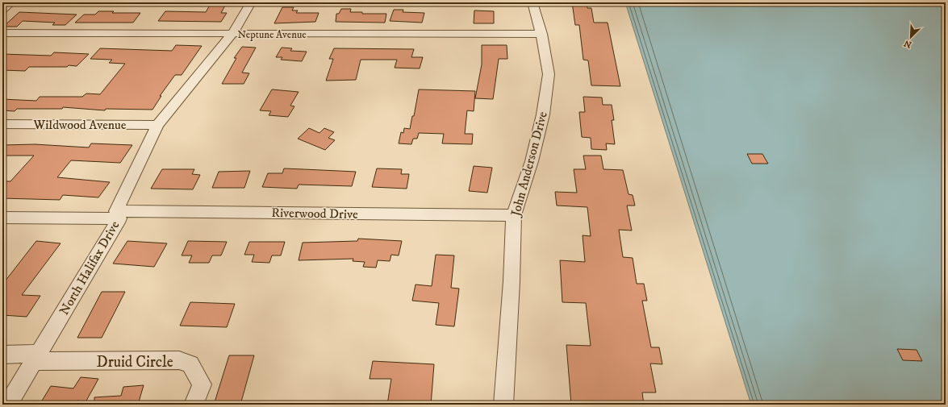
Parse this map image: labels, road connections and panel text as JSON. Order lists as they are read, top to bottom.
{
  "streets": {
    "street": [
      "Neptune Avenue",
      "Wildwood Avenue",
      "John Anderson Drive",
      "Riverwood Drive",
      "North Halifax Drive",
      "Druid Circle"
    ]
  },
  "crossings": [
    ["Neptune Avenue", "John Anderson Drive"],
    ["Neptune Avenue", "North Halifax Drive"],
    ["Wildwood Avenue", "North Halifax Drive"],
    ["John Anderson Drive", "Riverwood Drive"],
    ["Riverwood Drive", "North Halifax Drive"],
    ["North Halifax Drive", "Druid Circle"]
  ],
  "north": "bottom left"
}
